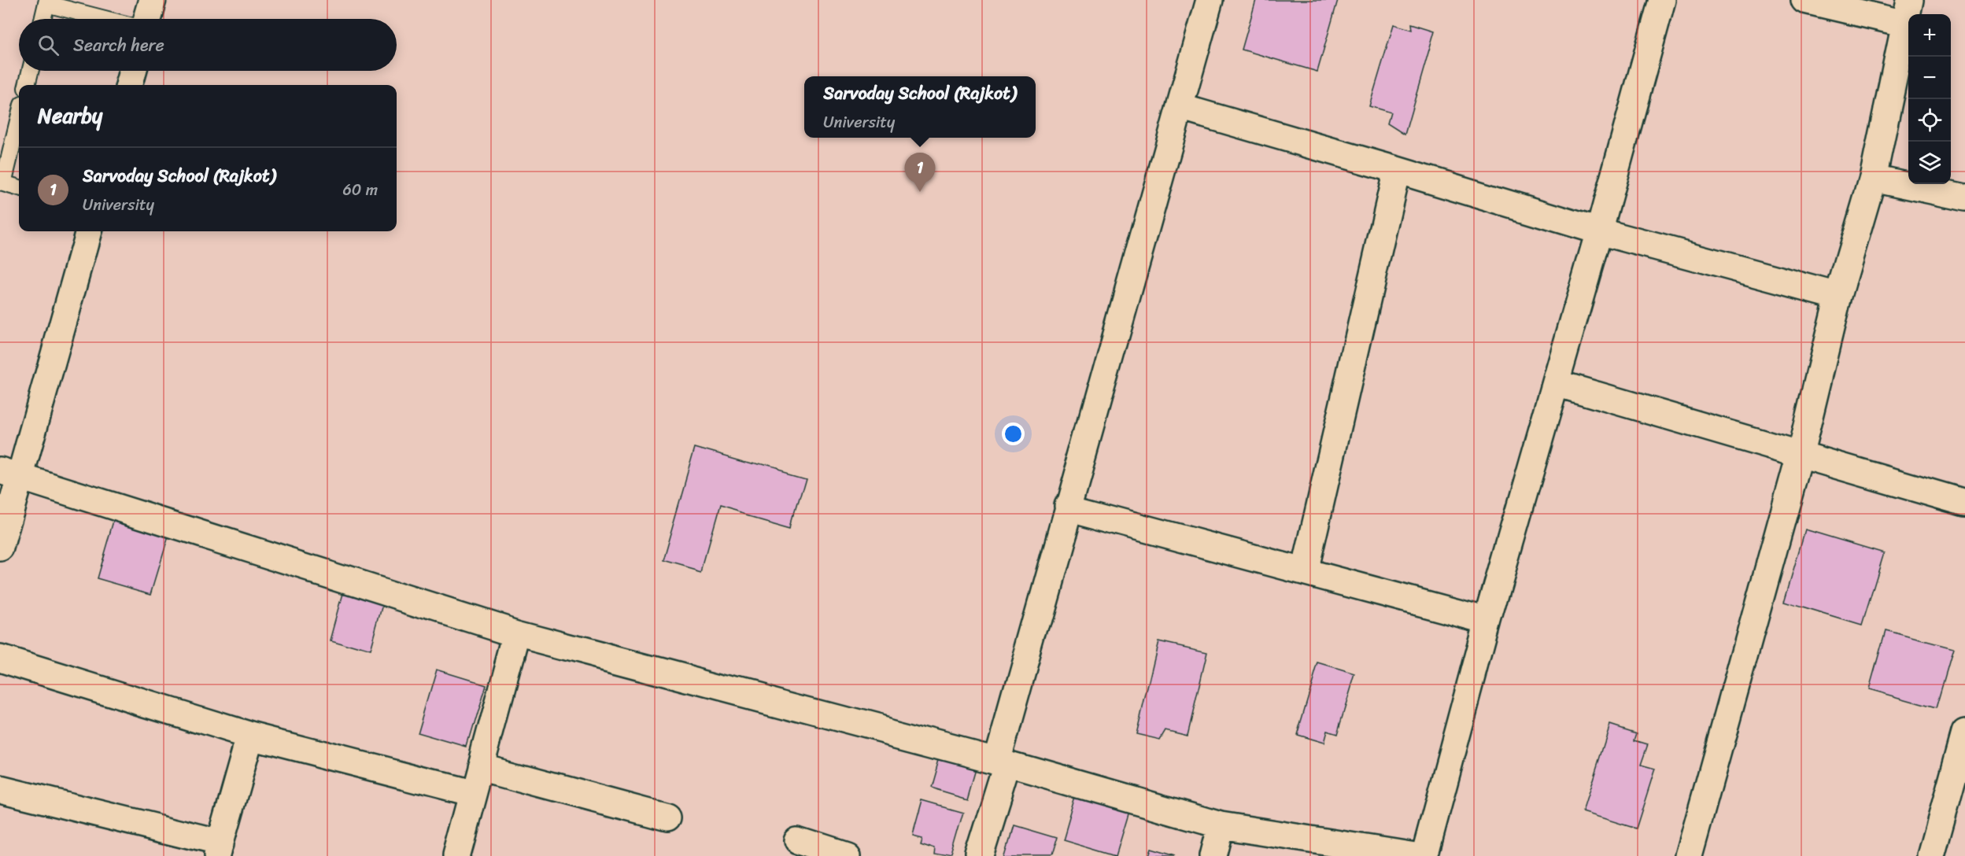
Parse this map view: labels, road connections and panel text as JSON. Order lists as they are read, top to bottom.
{
  "page": {
    "map_buttons": ["+", "−"],
    "search": "Search here",
    "popup": ["Sarvoday School (Rajkot)", "University"],
    "heading": "Nearby",
    "list": [
      {
        "mark": "1",
        "name": "Sarvoday School (Rajkot)",
        "note": "University",
        "value": "60 m"
      }
    ],
    "pins": "1"
  }
}
